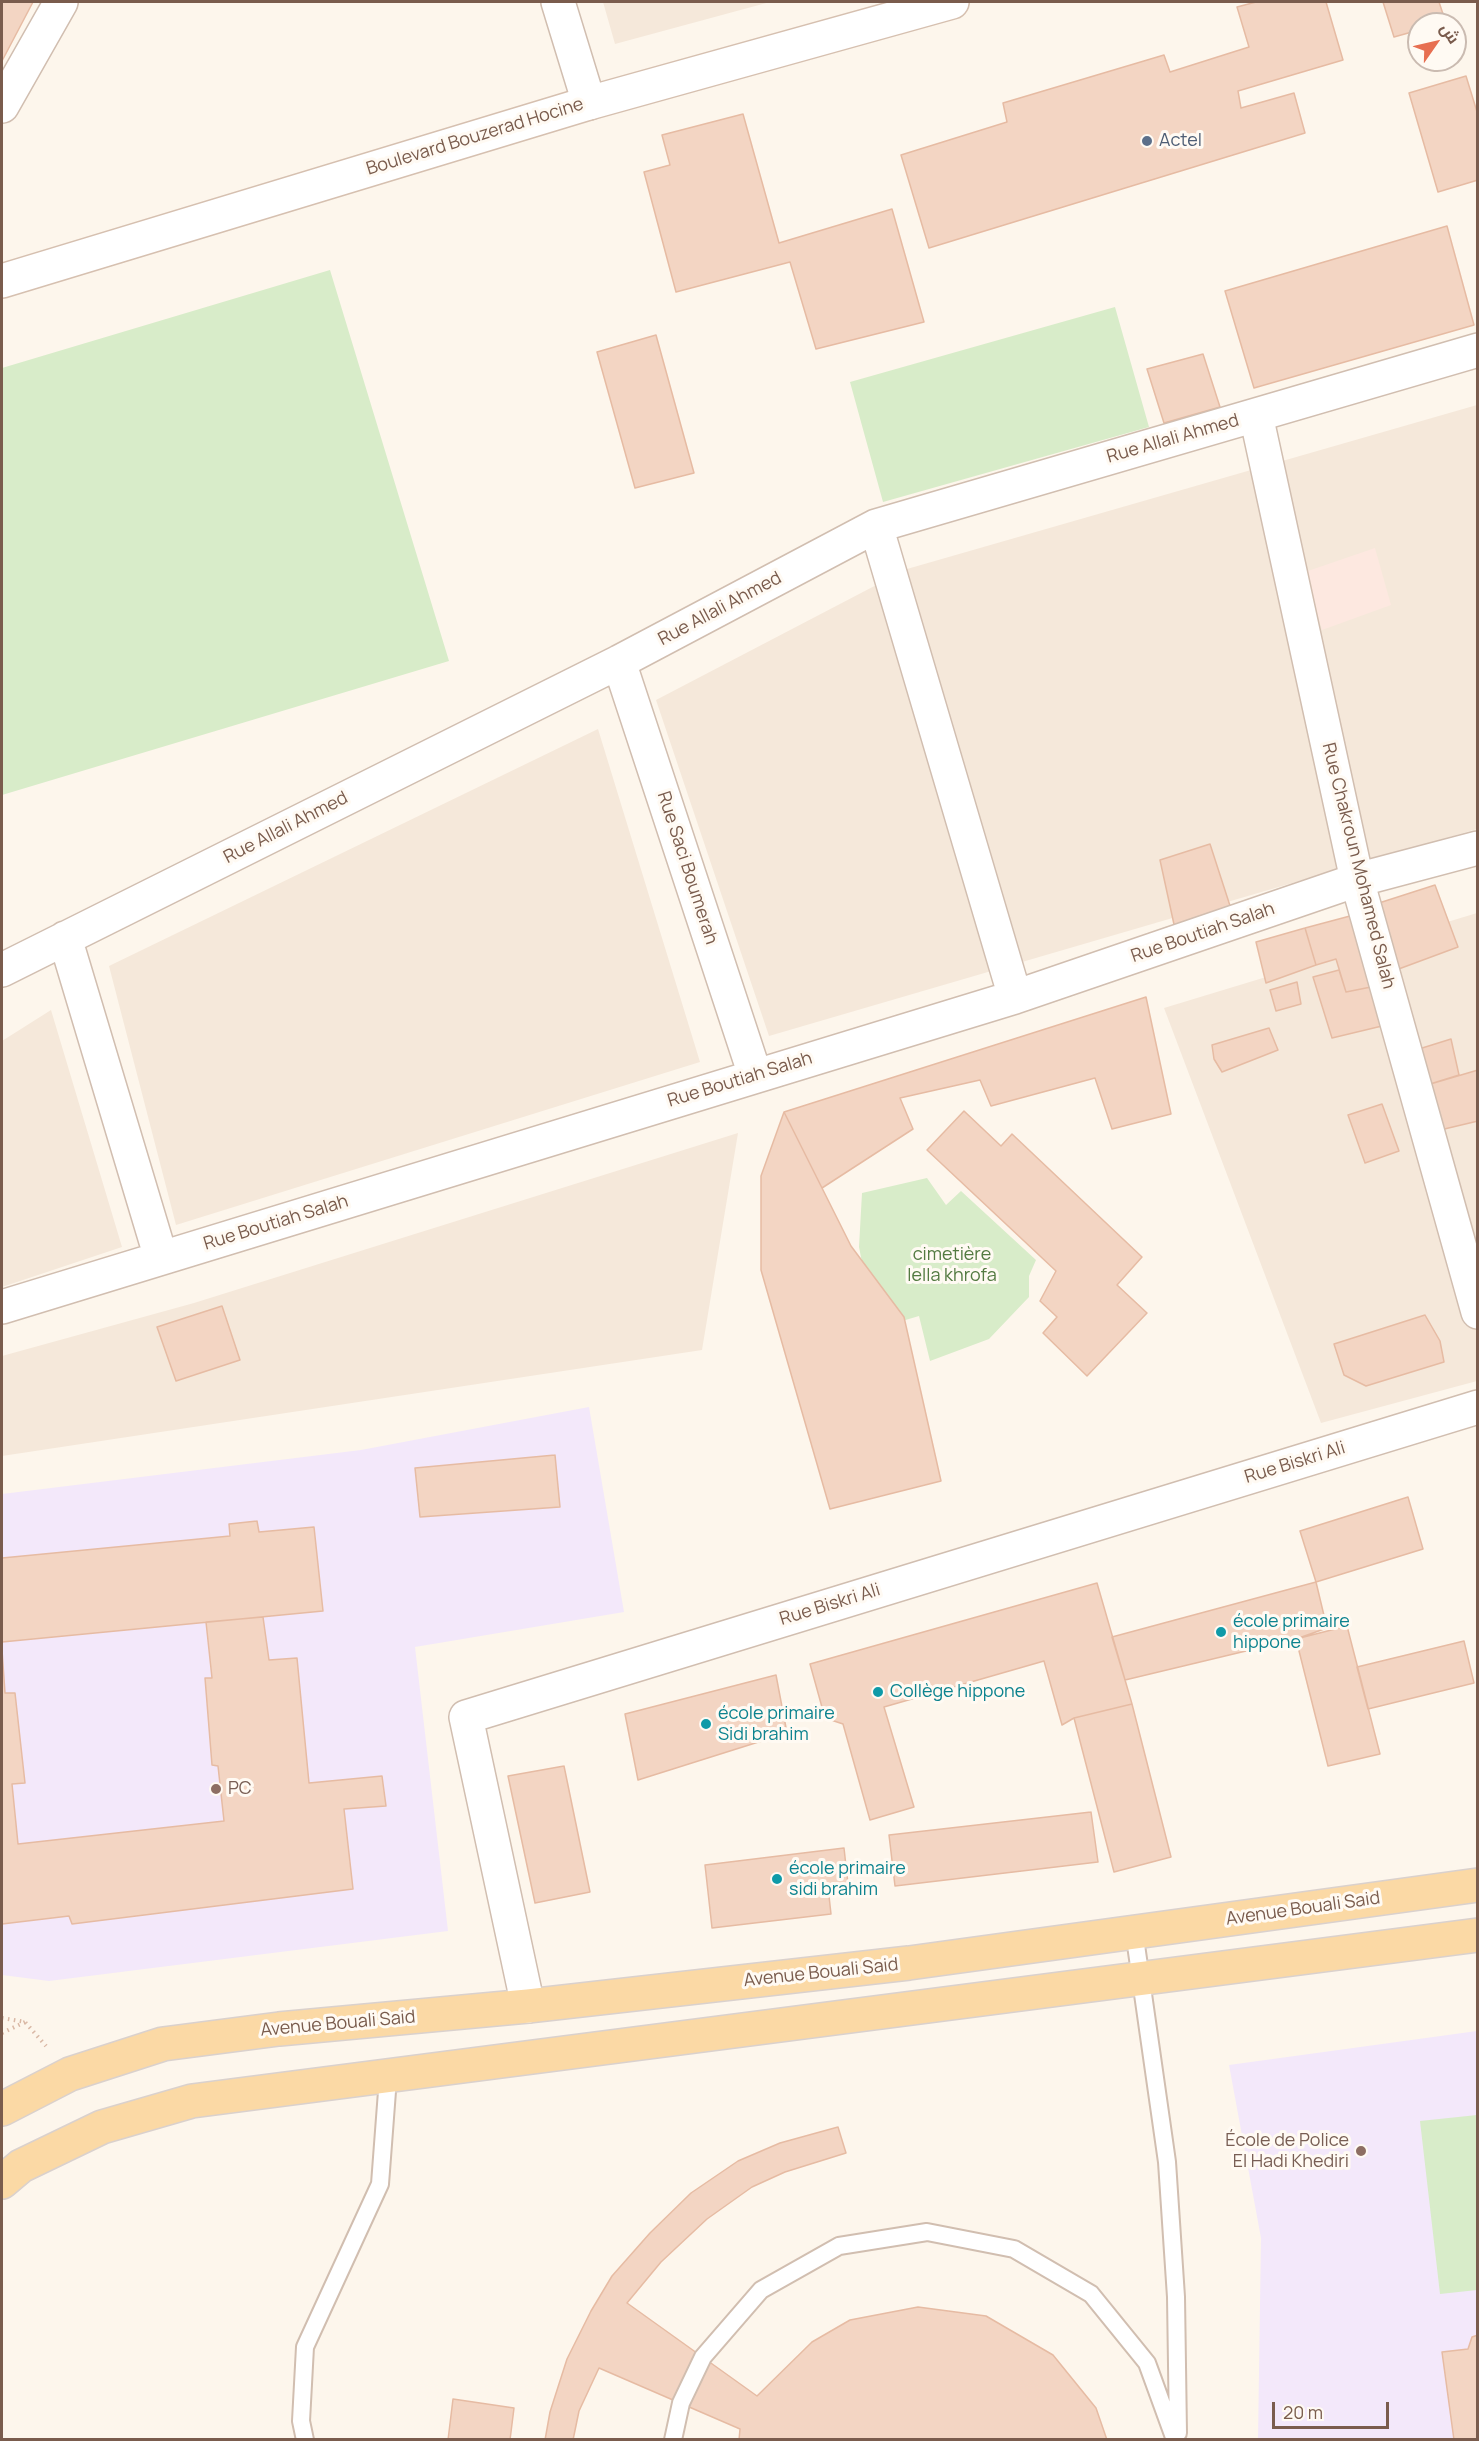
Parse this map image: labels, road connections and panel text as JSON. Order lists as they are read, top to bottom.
{
  "streets": {
    "main road": ["Avenue Bouali Said"],
    "street": [
      "Boulevard Bouzerad Hocine",
      "Rue Allali Ahmed",
      "Rue Chakroun Mohamed Salah",
      "Rue Saci Boumerah",
      "Rue Boutiah Salah",
      "Rue Biskri Ali"
    ]
  },
  "crossings": [
    ["Rue Allali Ahmed", "Rue Chakroun Mohamed Salah"],
    ["Rue Allali Ahmed", "Rue Saci Boumerah"],
    ["Rue Chakroun Mohamed Salah", "Rue Boutiah Salah"],
    ["Rue Saci Boumerah", "Rue Boutiah Salah"],
    ["Rue Biskri Ali", "Avenue Bouali Said"]
  ],
  "parks": ["cimetière lella khrofa"],
  "places": [
    "Actel",
    "école primaire hippone",
    "Collège hippone",
    "école primaire Sidi brahim",
    "PC",
    "école primaire sidi brahim",
    "École de Police El Hadi Khediri"
  ],
  "scale_bar": "20 m",
  "north": "top right"
}
